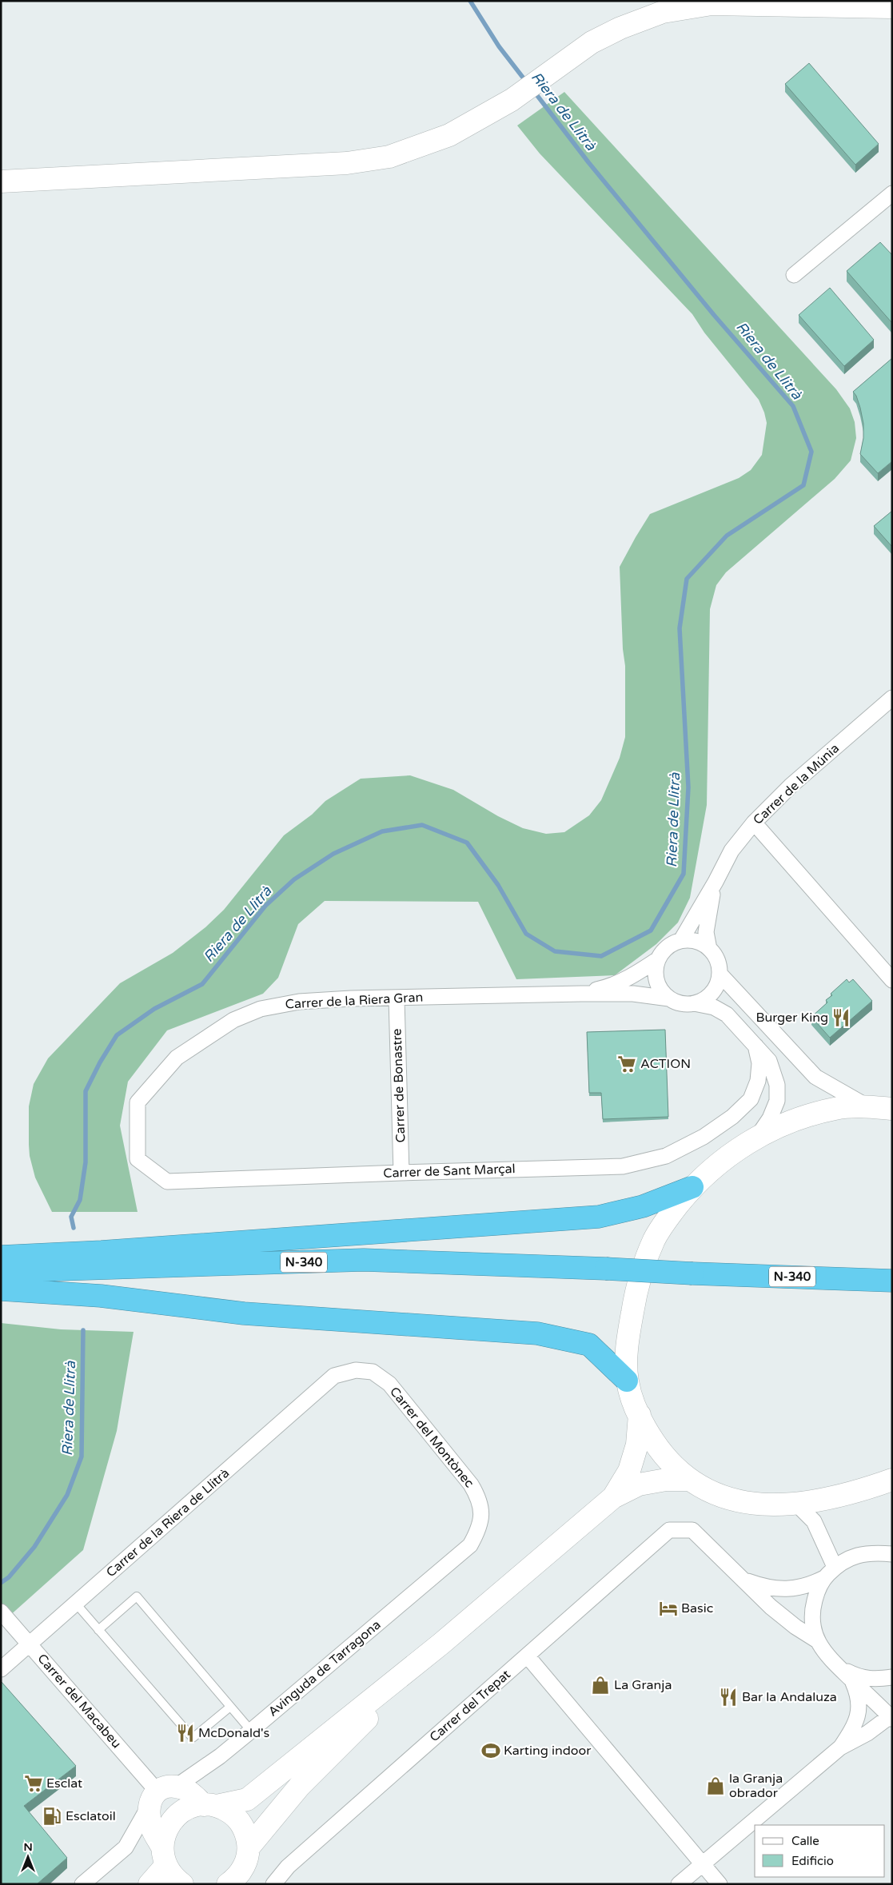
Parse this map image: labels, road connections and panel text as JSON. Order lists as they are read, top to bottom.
{
  "streets": {
    "highway": ["N-340"],
    "street": [
      "Carrer de la Múnia",
      "Carrer de la Riera Gran",
      "Carrer de Bonastre",
      "Carrer de Sant Marçal",
      "Carrer del Montònec",
      "Carrer de la Riera de Llitrà",
      "Avinguda de Tarragona",
      "Carrer del Macabeu",
      "Carrer del Trepat"
    ]
  },
  "crossings": [
    ["Carrer de la Múnia", "Carrer de la Riera Gran"],
    ["Carrer de la Riera Gran", "Carrer de Bonastre"],
    ["Carrer de la Riera Gran", "Carrer de Sant Marçal"],
    ["Carrer de Bonastre", "Carrer de Sant Marçal"],
    ["Carrer del Montònec", "Carrer de la Riera de Llitrà"],
    ["Carrer del Montònec", "Avinguda de Tarragona"],
    ["Carrer de la Riera de Llitrà", "Carrer del Macabeu"],
    ["Avinguda de Tarragona", "Carrer del Macabeu"]
  ],
  "water": ["Riera de Llitrà"],
  "places": {
    "restaurant": ["Burger King", "Bar la Andaluza", "McDonald's"],
    "supermarket": ["ACTION", "Esclat"],
    "hotel": ["Basic"],
    "shop": ["La Granja", "la Granja obrador"],
    "sports": ["Karting indoor"],
    "fuel station": ["Esclatoil"]
  },
  "legend": ["Calle", "Edificio"],
  "north": "top"
}
